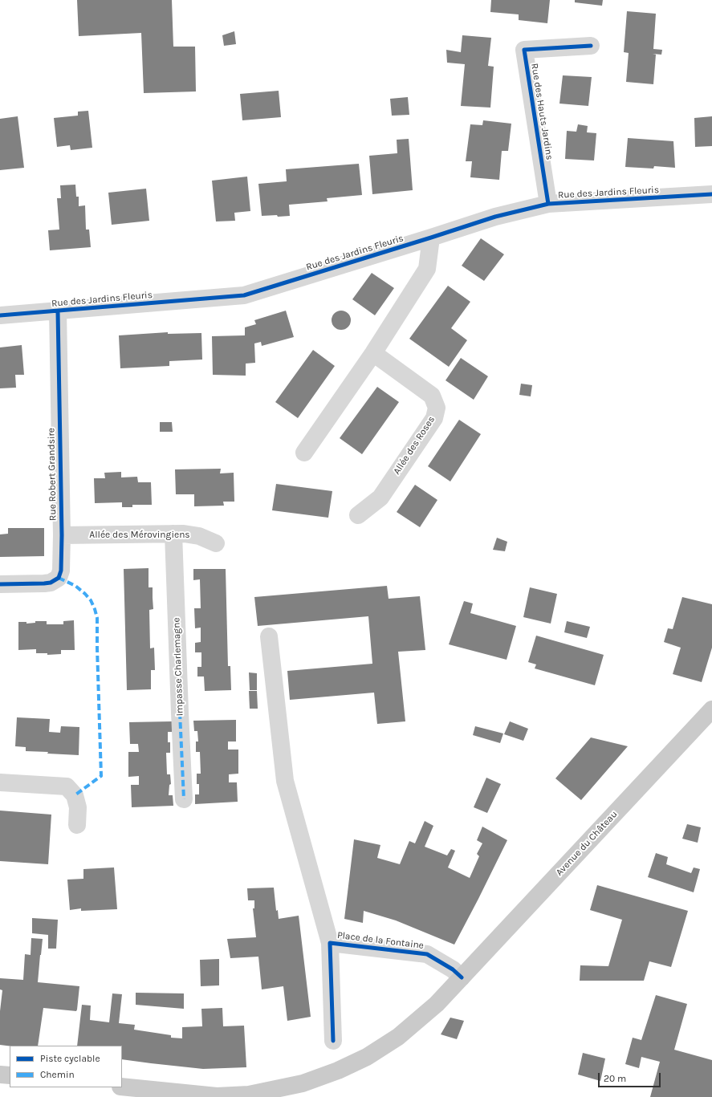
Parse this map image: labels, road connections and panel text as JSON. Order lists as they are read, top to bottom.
{
  "streets": {
    "main road": ["Avenue du Château"],
    "street": [
      "Rue des Hauts Jardins",
      "Rue des Jardins Fleuris",
      "Allée des Roses",
      "Rue Robert Grandsire",
      "Allée des Mérovingiens",
      "Impasse Charlemagne",
      "Place de la Fontaine"
    ]
  },
  "crossings": [
    ["Rue des Hauts Jardins", "Rue des Jardins Fleuris"],
    ["Rue des Jardins Fleuris", "Rue Robert Grandsire"],
    ["Rue Robert Grandsire", "Allée des Mérovingiens"],
    ["Allée des Mérovingiens", "Impasse Charlemagne"],
    ["Avenue du Château", "Place de la Fontaine"]
  ],
  "legend": ["Piste cyclable", "Chemin"],
  "scale_bar": "20 m"
}
